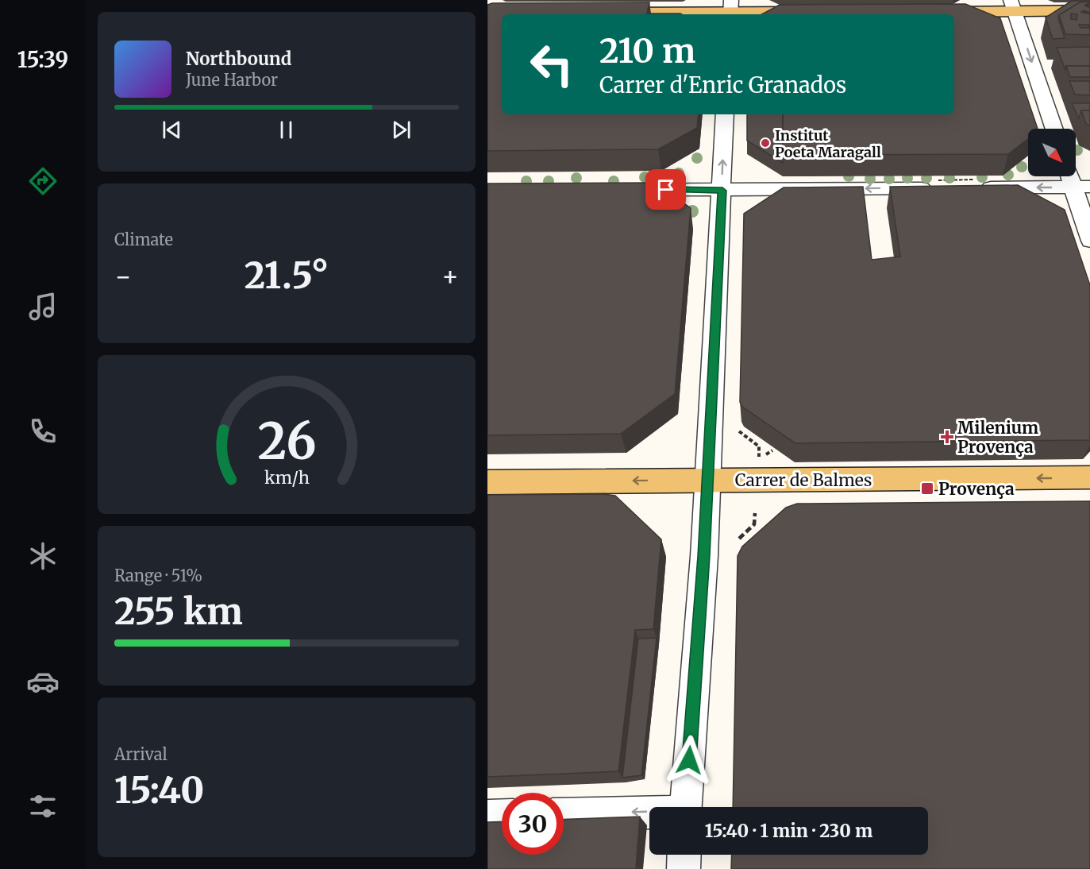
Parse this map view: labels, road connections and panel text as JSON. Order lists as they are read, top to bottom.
{
  "streets": {
    "main road": ["Carrer de Balmes"]
  },
  "one_way": ["Carrer de Balmes"],
  "places": {
    "other": ["Institut Poeta Maragall"],
    "health": ["Milenium Provença"],
    "transit": ["Provença"]
  },
  "north": "bottom right",
  "page": {
    "tabs": "15:39",
    "turn": ["210 m", "Carrer d'Enric Granados"],
    "song": ["Northbound", "June Harbor"],
    "tile": [
      "Climate",
      ["Range · 51%", "255 km"],
      ["Arrival", "15:40"]
    ],
    "heat": ["−", "21.5°", "+"],
    "limit": "30",
    "trip": "15:40 · 1 min · 230 m",
    "gauge": ["26", "km/h"]
  }
}
